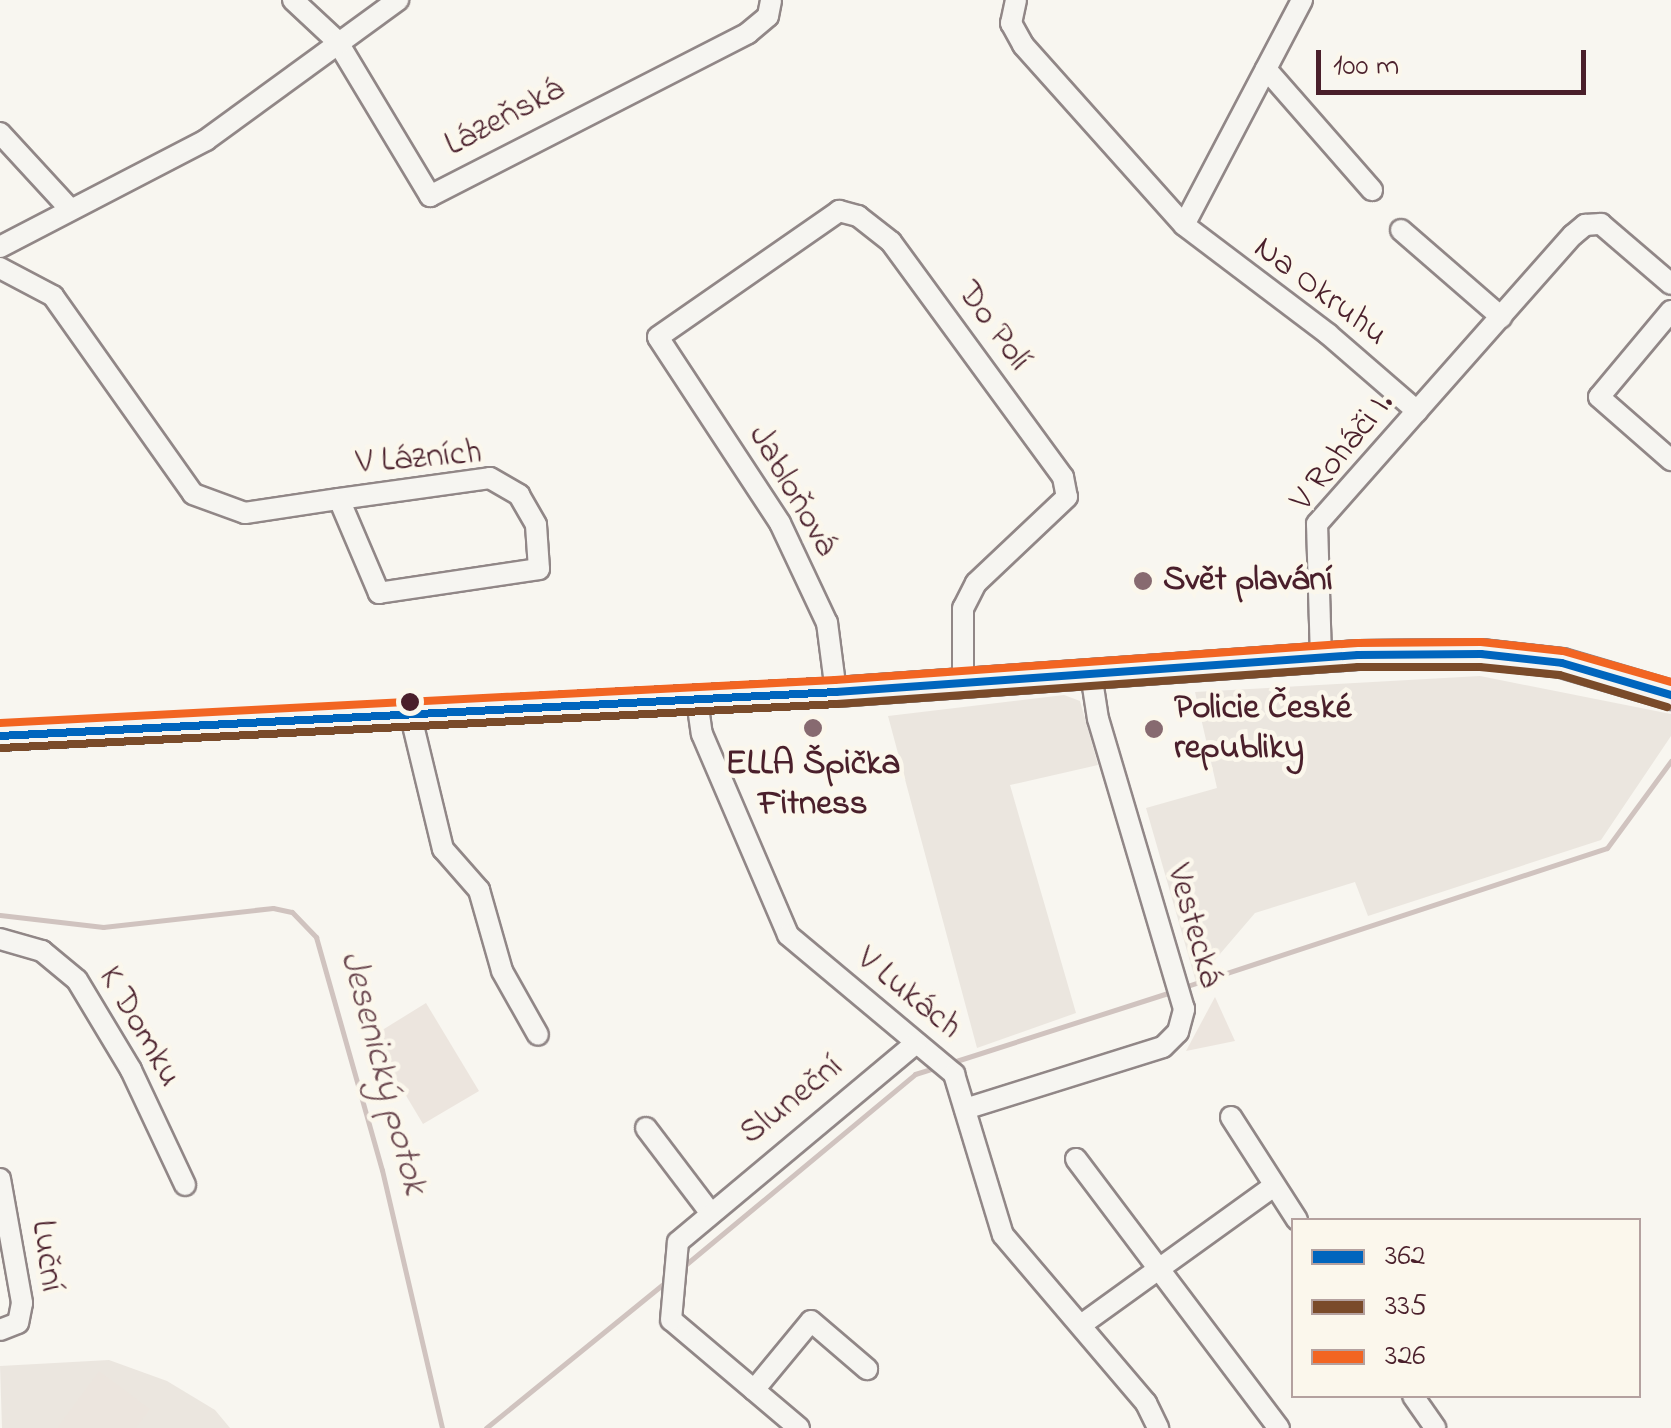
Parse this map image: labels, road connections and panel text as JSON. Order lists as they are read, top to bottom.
{
  "streets": {
    "street": [
      "Lázeňská",
      "Na Okruhu",
      "Do Polí",
      "V Roháči I.",
      "V Lázních",
      "Jabloňová",
      "Vestecká",
      "V Lukách",
      "K Domku",
      "Sluneční",
      "Luční"
    ]
  },
  "crossings": [
    ["Na Okruhu", "V Roháči I."],
    ["Do Polí", "Jabloňová"],
    ["Vestecká", "V Lukách"],
    ["V Lukách", "Sluneční"]
  ],
  "water": ["Jesenický potok"],
  "places": ["Svět plavání", "ELLA Špička Fitness", "Policie České republiky"],
  "lines": ["transit line 326", "transit line 362", "transit line 335"],
  "legend": ["362", "335", "326"],
  "scale_bar": "100 m"
}
